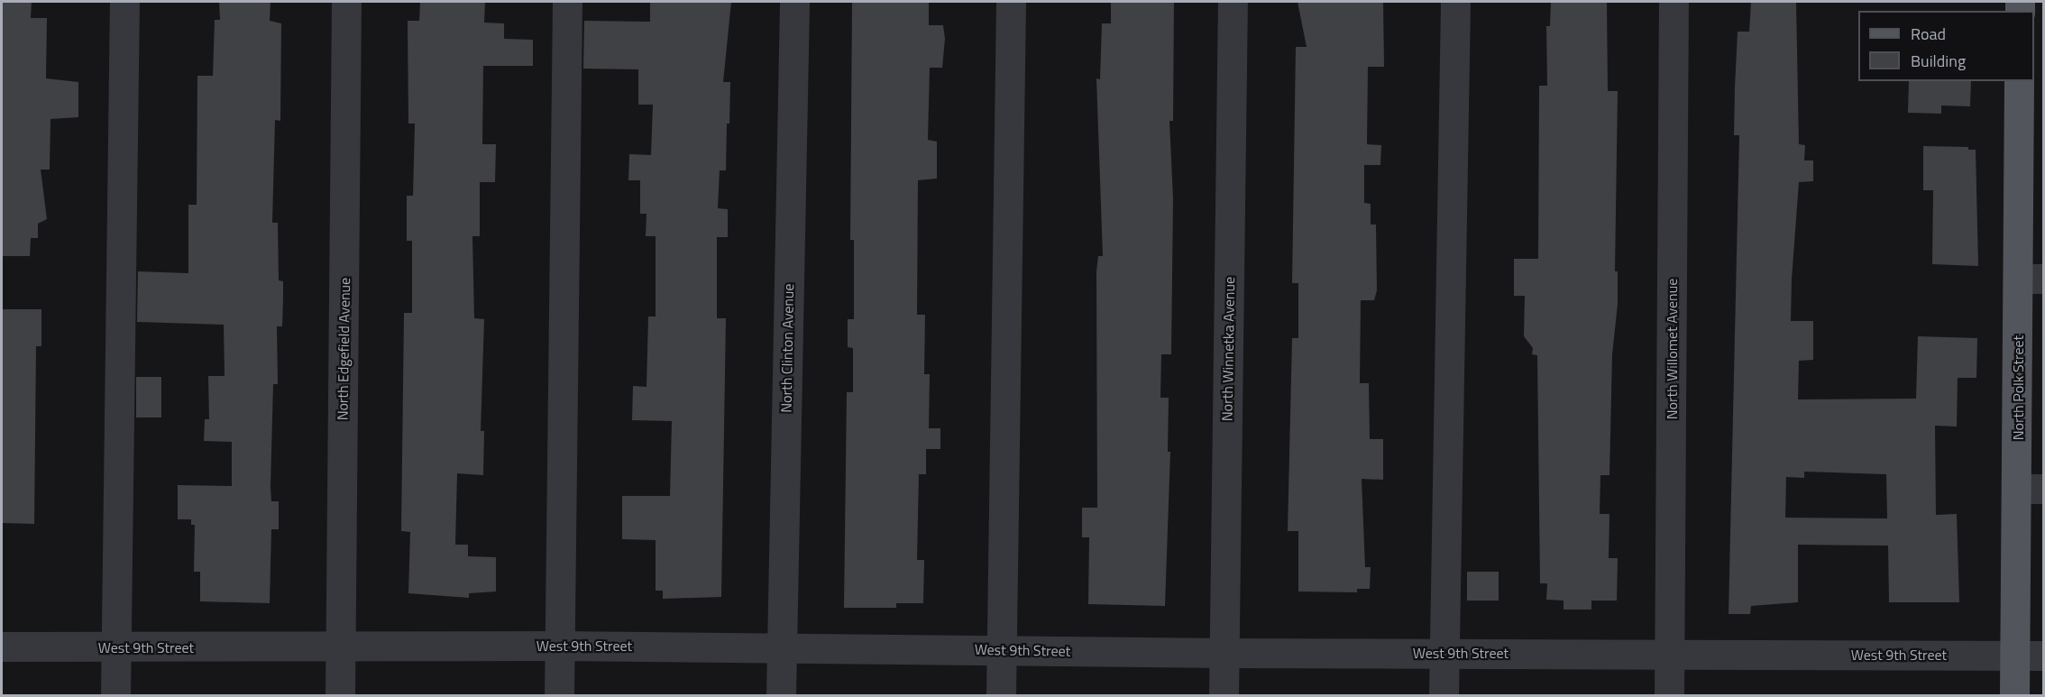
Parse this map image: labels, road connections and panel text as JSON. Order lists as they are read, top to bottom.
{
  "streets": {
    "main road": ["North Polk Street"],
    "street": [
      "North Clinton Avenue",
      "North Edgefield Avenue",
      "North Winnetka Avenue",
      "North Willomet Avenue",
      "West 9th Street"
    ]
  },
  "crossings": [
    ["North Clinton Avenue", "West 9th Street"],
    ["North Edgefield Avenue", "West 9th Street"],
    ["North Winnetka Avenue", "West 9th Street"],
    ["North Willomet Avenue", "West 9th Street"],
    ["North Polk Street", "West 9th Street"]
  ],
  "legend": ["Road", "Building"]
}
